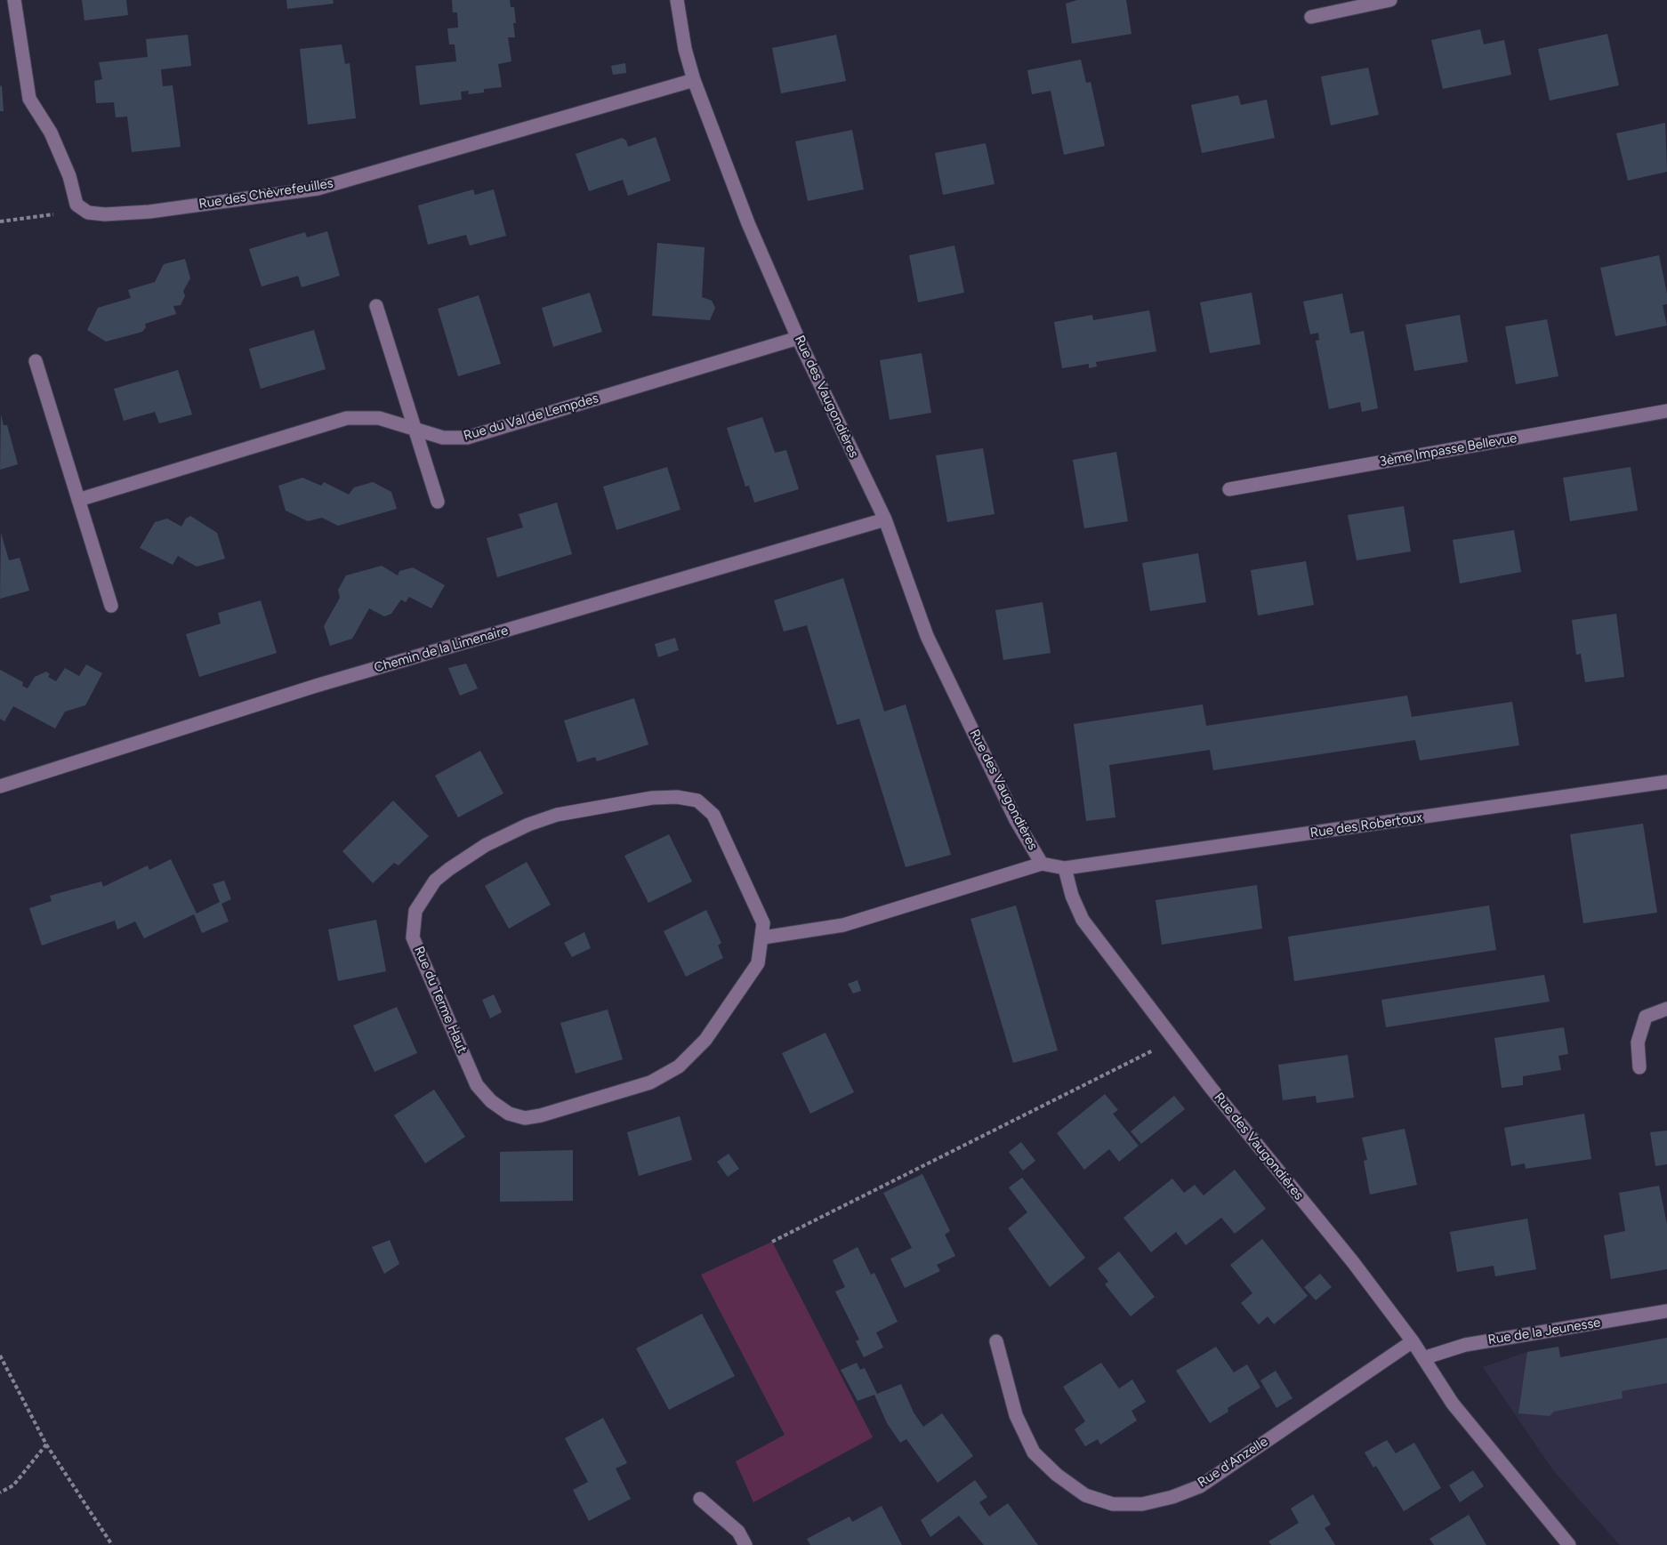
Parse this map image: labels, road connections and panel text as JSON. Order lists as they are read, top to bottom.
{
  "streets": {
    "street": [
      "Rue des Chèvrefeuilles",
      "Rue des Vaugondières",
      "Rue du Val de Lempdes",
      "3ème Impasse Bellevue",
      "Chemin de la Limenaire",
      "Rue des Robertoux",
      "Rue du Terme Haut",
      "Rue de la Jeunesse",
      "Rue d'Anzelle"
    ]
  },
  "crossings": [
    ["Rue des Chèvrefeuilles", "Rue des Vaugondières"],
    ["Rue des Vaugondières", "Rue du Val de Lempdes"],
    ["Rue des Vaugondières", "Chemin de la Limenaire"],
    ["Rue des Vaugondières", "Rue des Robertoux"],
    ["Rue des Vaugondières", "Rue de la Jeunesse"],
    ["Rue des Vaugondières", "Rue d'Anzelle"]
  ]
}
